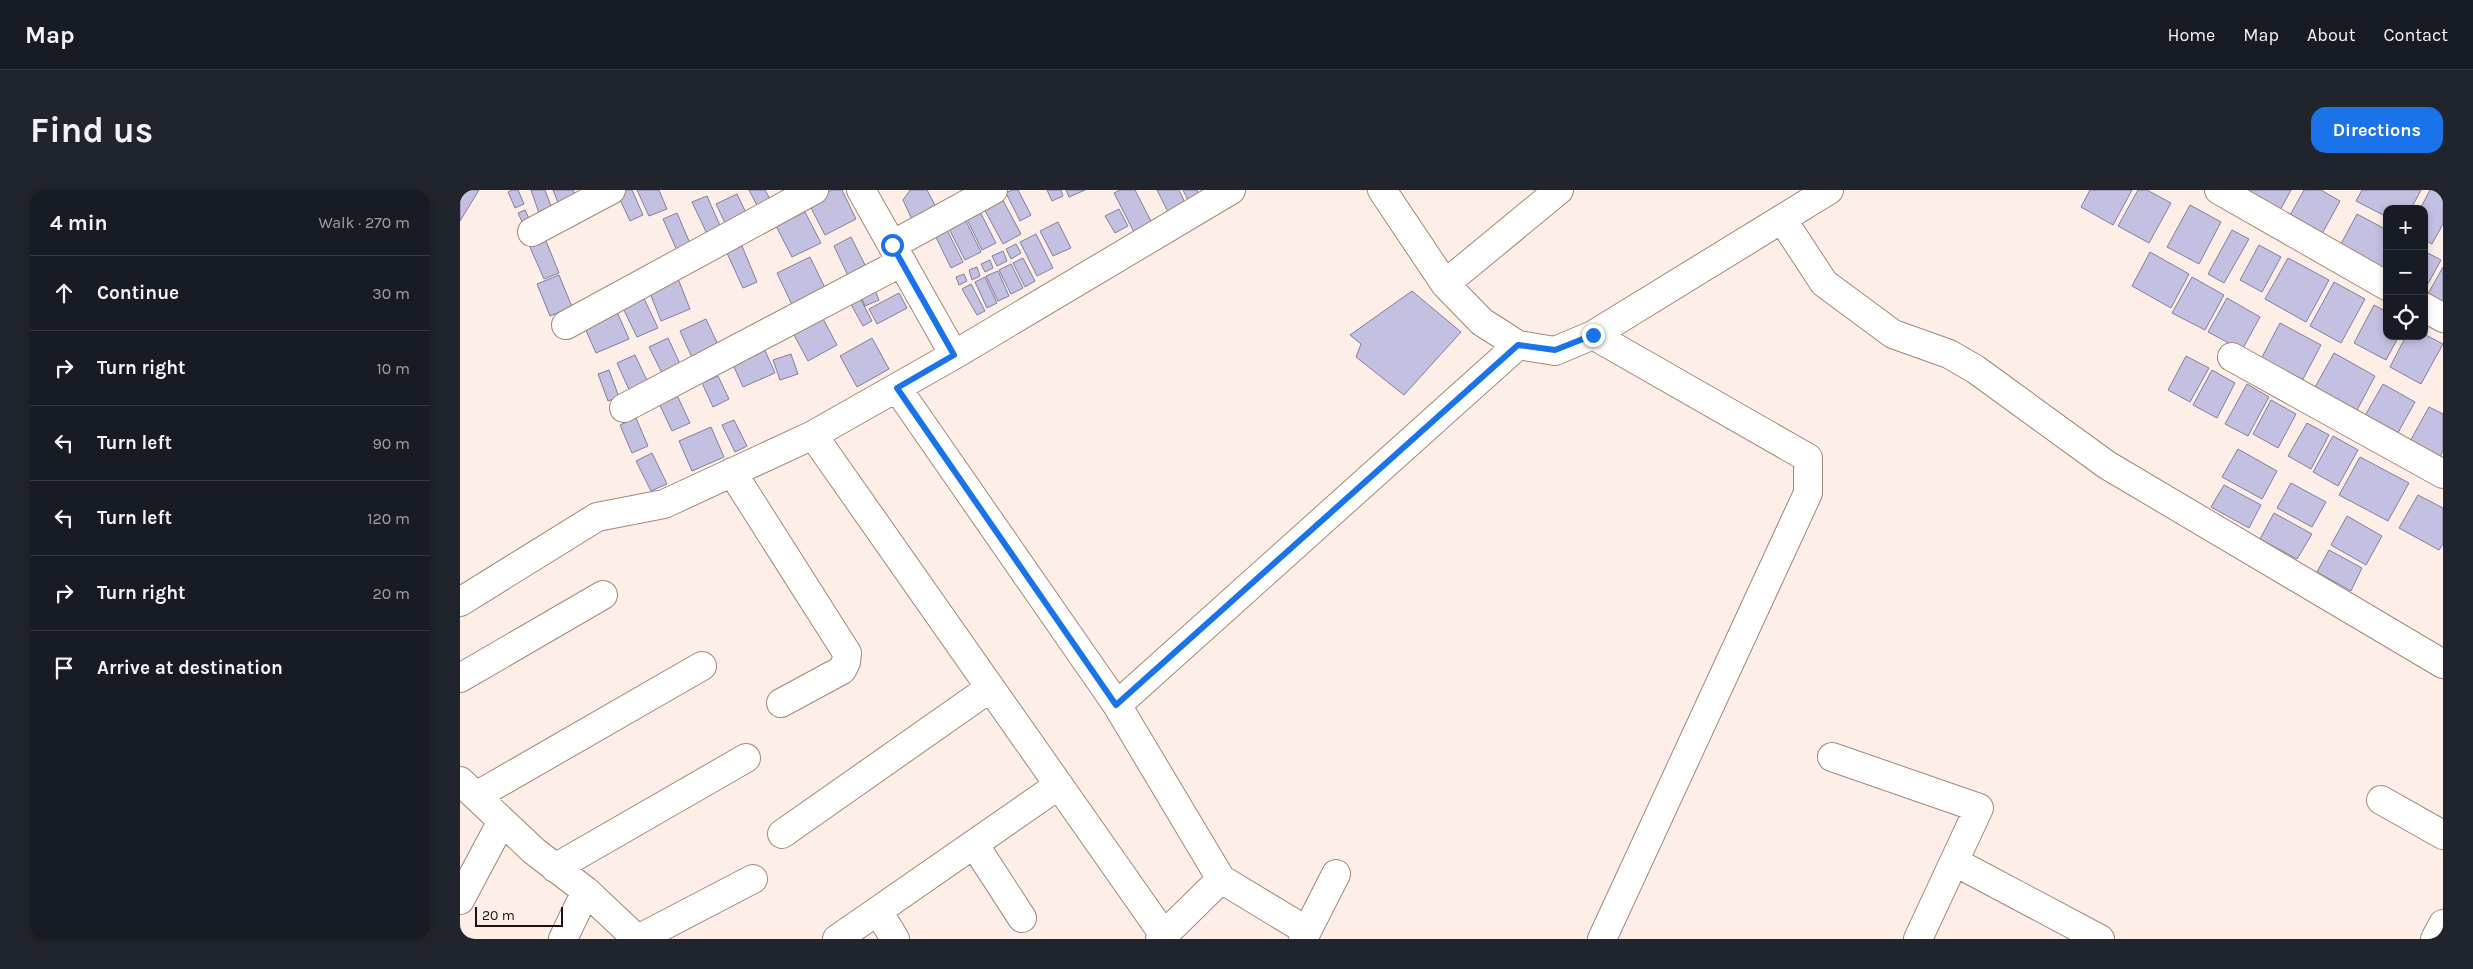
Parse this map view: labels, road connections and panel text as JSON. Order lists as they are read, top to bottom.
{
  "scale_bar": "20 m",
  "page": {
    "header": "Map",
    "nav": [
      "Home",
      "Map",
      "About",
      "Contact"
    ],
    "buttons": "Directions",
    "title": "Find us",
    "heading": ["4 min", "Walk · 270 m"],
    "map_buttons": ["+", "−"],
    "list": [
      ["Continue", "30 m"],
      ["Turn right", "10 m"],
      ["Turn left", "90 m"],
      ["Turn left", "120 m"],
      ["Turn right", "20 m"],
      "Arrive at destination"
    ],
    "scale": "20 m"
  }
}
